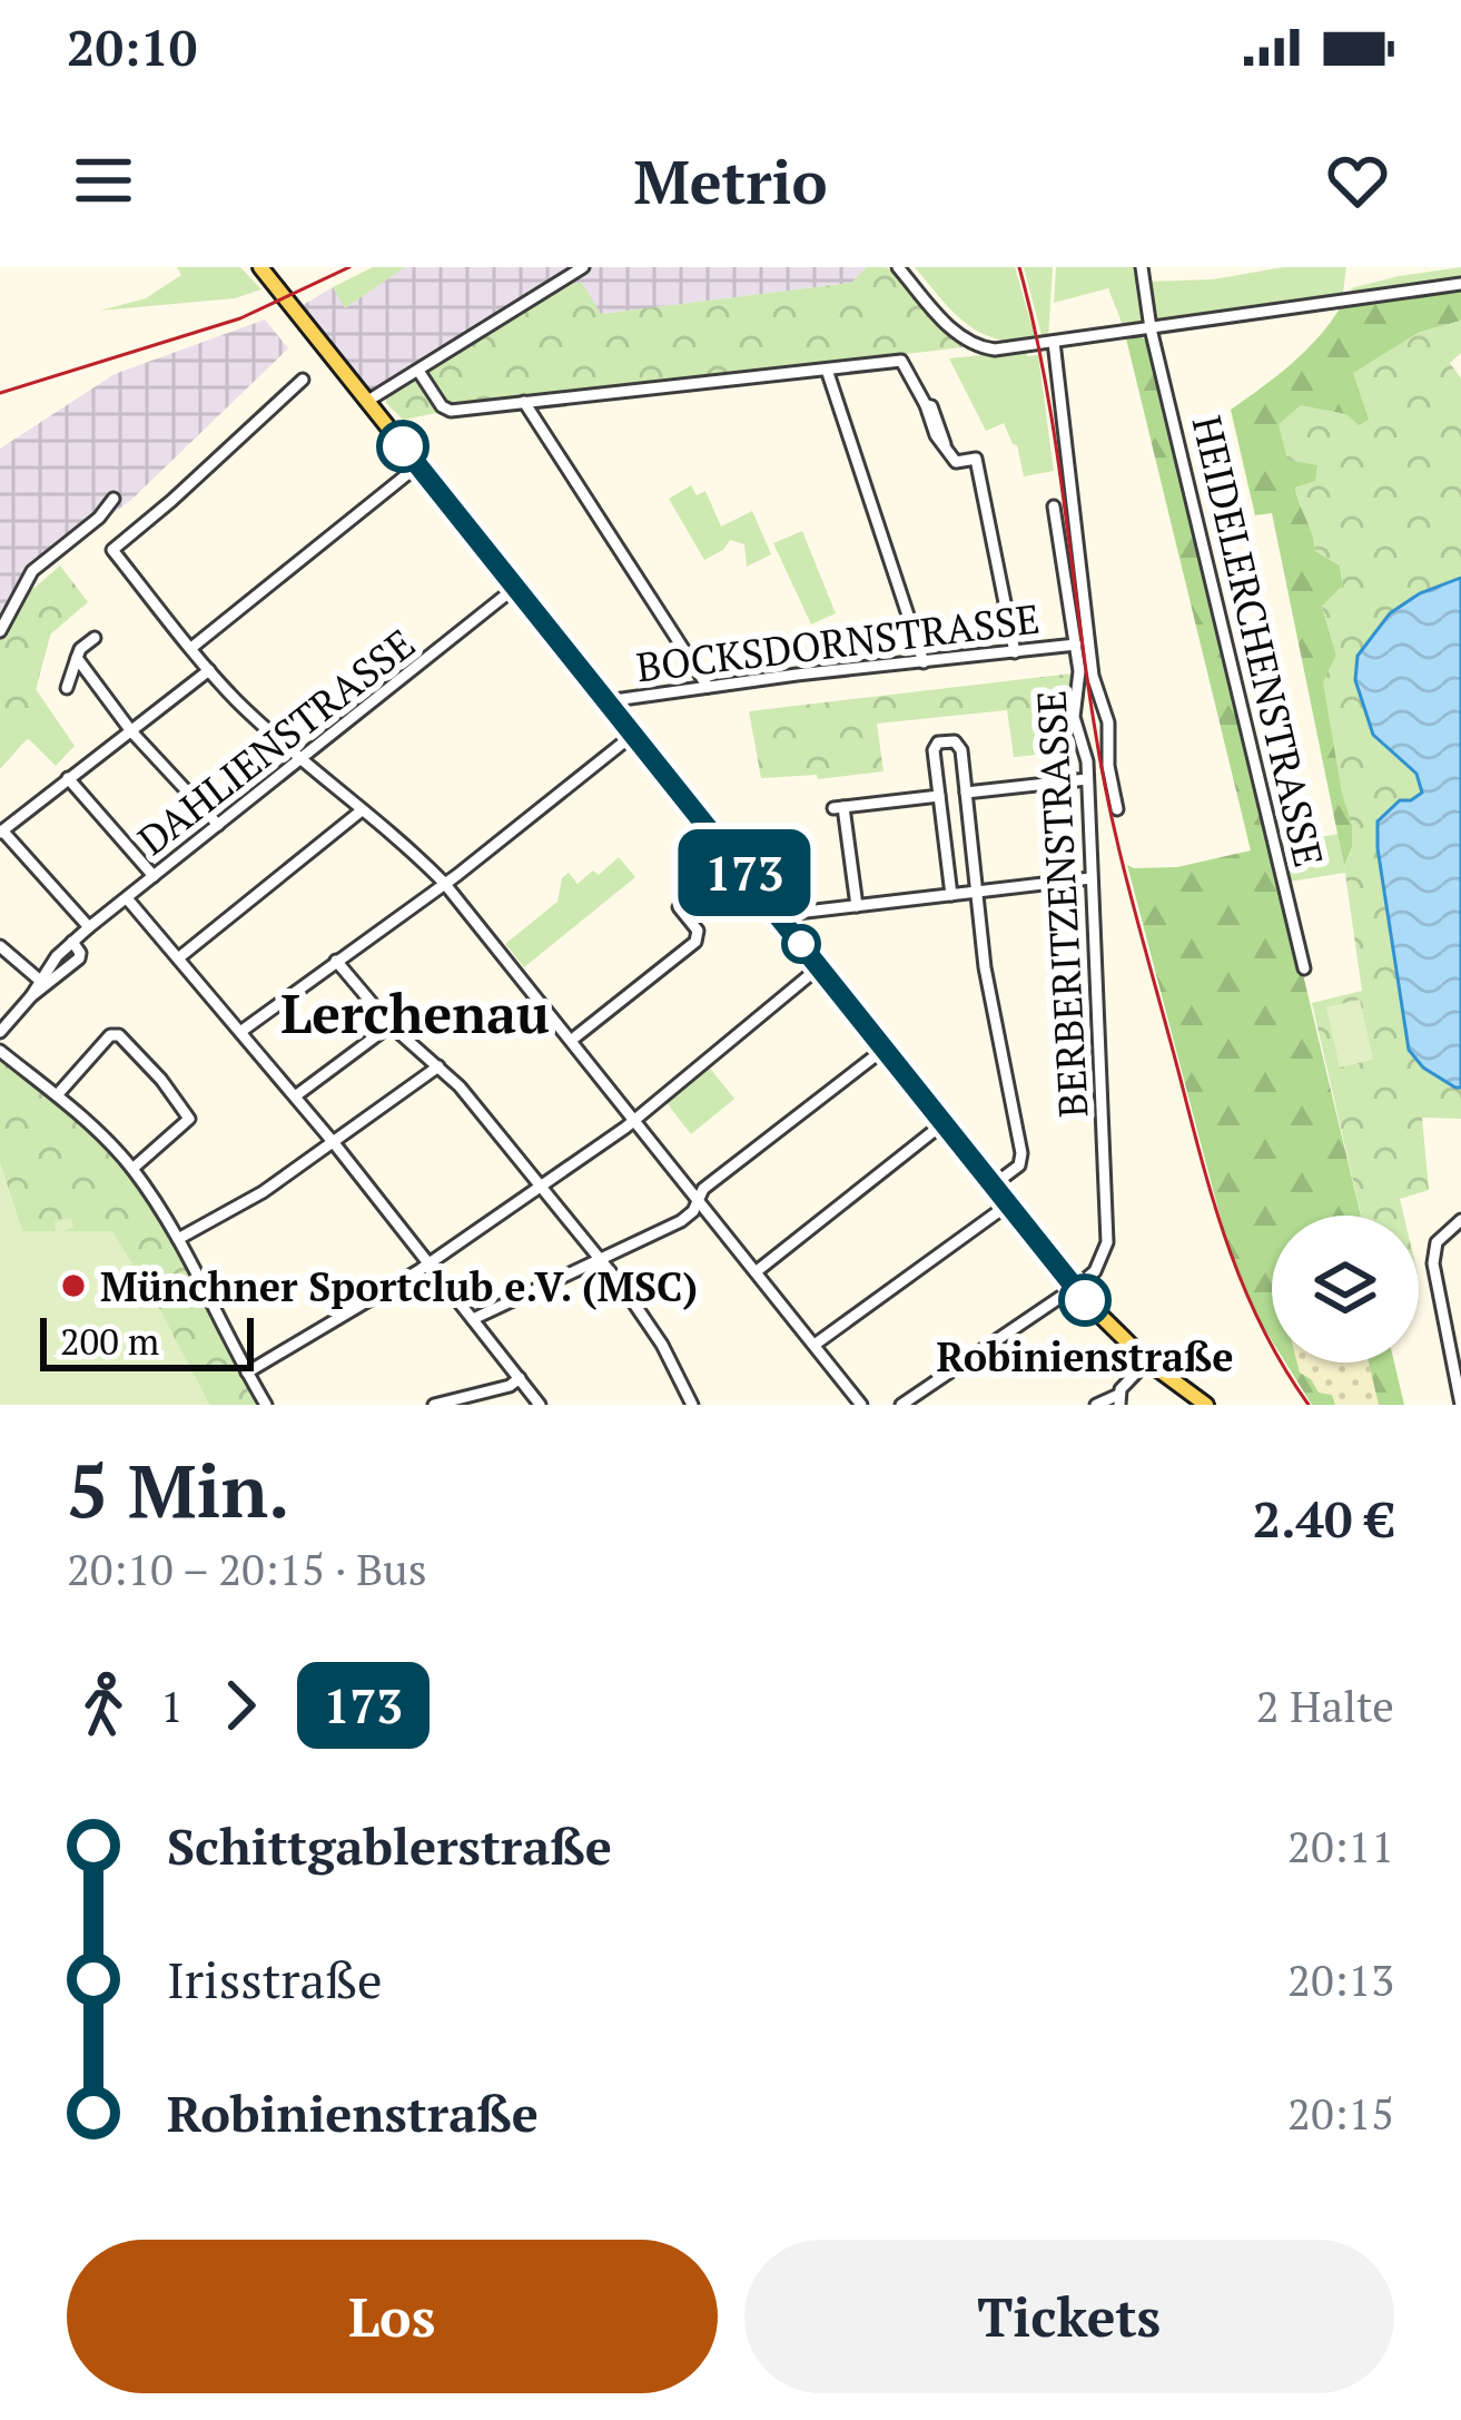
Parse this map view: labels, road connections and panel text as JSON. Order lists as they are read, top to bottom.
{
  "streets": {
    "street": [
      "HEIDELERCHENSTRASSE",
      "BOCKSDORNSTRASSE",
      "DAHLIENSTRASSE",
      "BERBERITZENSTRASSE"
    ]
  },
  "crossings": [
    ["BOCKSDORNSTRASSE", "BERBERITZENSTRASSE"]
  ],
  "districts": ["Lerchenau"],
  "places": ["Münchner Sportclub e.V. (MSC)", "Robinienstraße"],
  "lines": ["bus line 173"],
  "scale_bar": "200 m",
  "page": {
    "status": "20:10",
    "header": "Metrio",
    "on_map": "173",
    "scale": "200 m",
    "heading": ["5 Min.", "20:10 – 20:15 · Bus", "2.40 €"],
    "legs": ["1", "173", "2 Halte"],
    "list": [
      {
        "name": "Schittgablerstraße",
        "value": "20:11"
      },
      {
        "name": "Irisstraße",
        "value": "20:13"
      },
      {
        "name": "Robinienstraße",
        "value": "20:15"
      }
    ],
    "buttons": ["Los", "Tickets"]
  }
}
